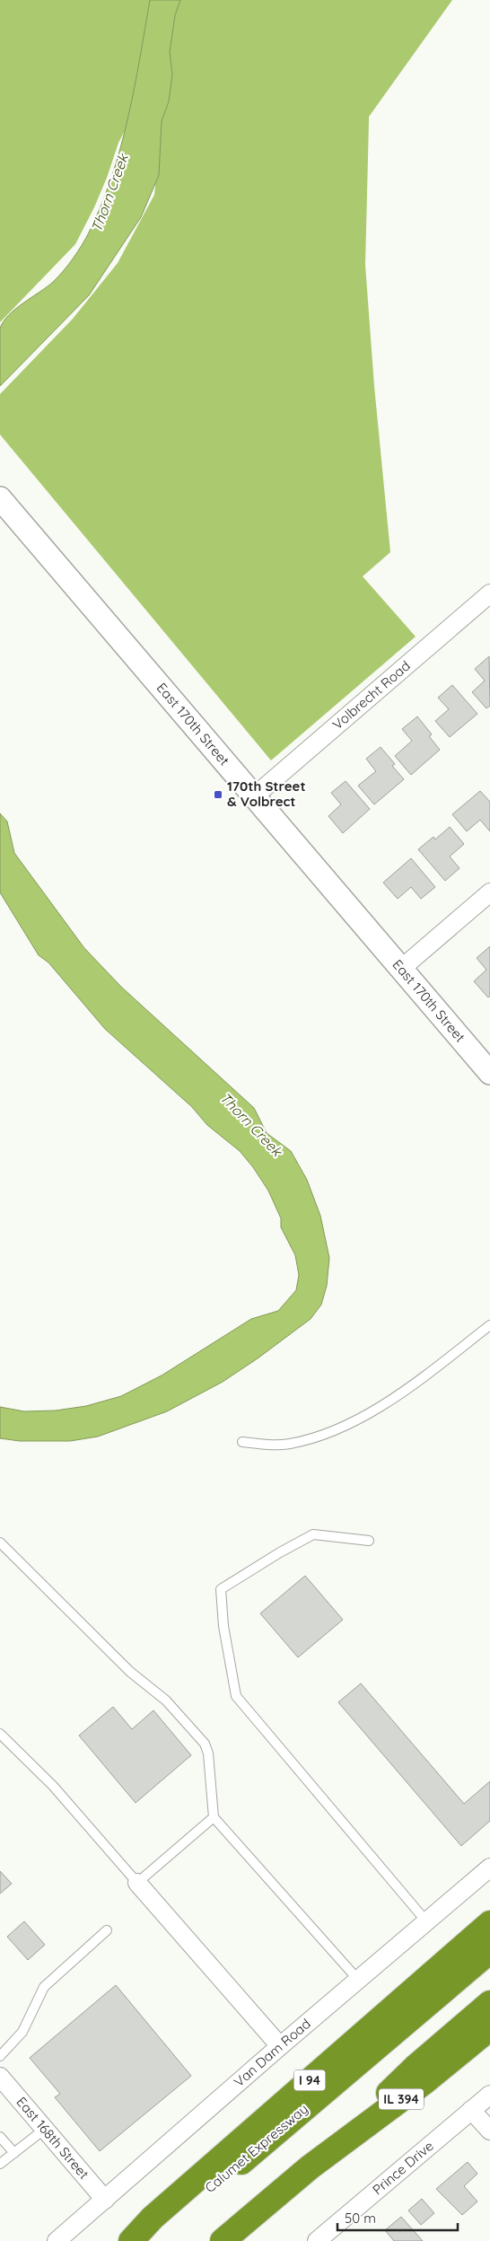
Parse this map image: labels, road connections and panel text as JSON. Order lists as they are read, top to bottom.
{
  "streets": {
    "highway": ["I 94", "IL 394", "Calumet Expressway"],
    "street": [
      "Volbrecht Road",
      "East 170th Street",
      "Van Dam Road",
      "East 168th Street",
      "Prince Drive"
    ]
  },
  "crossings": [
    ["Volbrecht Road", "East 170th Street"],
    ["Van Dam Road", "East 168th Street"]
  ],
  "water": ["Thorn Creek"],
  "places": {
    "transit": ["170th Street & Volbrect"]
  },
  "scale_bar": "50 m"
}
